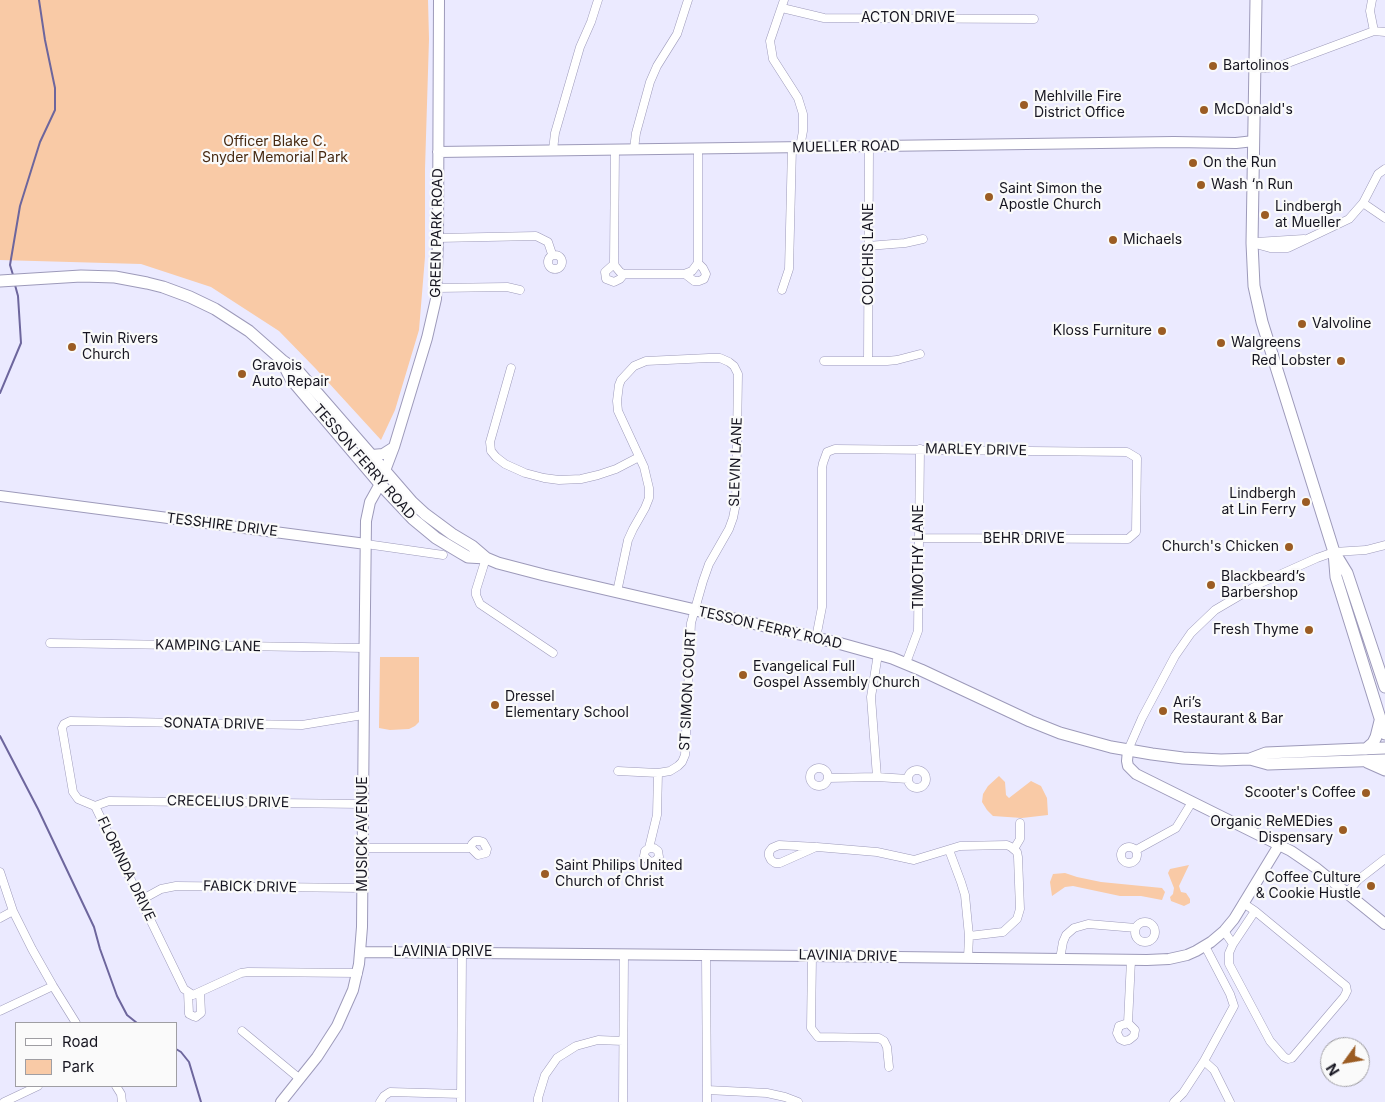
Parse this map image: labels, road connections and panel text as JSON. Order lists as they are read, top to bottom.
{
  "streets": {
    "main road": ["TESSON FERRY ROAD"],
    "street": [
      "ACTON DRIVE",
      "MUELLER ROAD",
      "GREEN PARK ROAD",
      "COLCHIS LANE",
      "MARLEY DRIVE",
      "SLEVIN LANE",
      "TESSHIRE DRIVE",
      "BEHR DRIVE",
      "TIMOTHY LANE",
      "KAMPING LANE",
      "ST SIMON COURT",
      "SONATA DRIVE",
      "CRECELIUS DRIVE",
      "MUSICK AVENUE",
      "FLORINDA DRIVE",
      "FABICK DRIVE",
      "LAVINIA DRIVE"
    ]
  },
  "crossings": [
    ["MUELLER ROAD", "GREEN PARK ROAD"],
    ["MUELLER ROAD", "COLCHIS LANE"],
    ["GREEN PARK ROAD", "TESSON FERRY ROAD"],
    ["GREEN PARK ROAD", "TESSHIRE DRIVE"],
    ["GREEN PARK ROAD", "MUSICK AVENUE"],
    ["MARLEY DRIVE", "TESSON FERRY ROAD"],
    ["MARLEY DRIVE", "BEHR DRIVE"],
    ["MARLEY DRIVE", "TIMOTHY LANE"],
    ["TESSON FERRY ROAD", "SLEVIN LANE"],
    ["TESSON FERRY ROAD", "TIMOTHY LANE"],
    ["TESSON FERRY ROAD", "ST SIMON COURT"],
    ["SLEVIN LANE", "ST SIMON COURT"],
    ["TESSHIRE DRIVE", "MUSICK AVENUE"],
    ["BEHR DRIVE", "TIMOTHY LANE"],
    ["KAMPING LANE", "MUSICK AVENUE"],
    ["SONATA DRIVE", "MUSICK AVENUE"],
    ["SONATA DRIVE", "FLORINDA DRIVE"],
    ["CRECELIUS DRIVE", "MUSICK AVENUE"],
    ["CRECELIUS DRIVE", "FLORINDA DRIVE"],
    ["MUSICK AVENUE", "FLORINDA DRIVE"],
    ["MUSICK AVENUE", "FABICK DRIVE"],
    ["MUSICK AVENUE", "LAVINIA DRIVE"],
    ["FLORINDA DRIVE", "FABICK DRIVE"]
  ],
  "parks": ["Officer Blake C. Snyder Memorial Park"],
  "places": [
    "Bartolinos",
    "Mehlville Fire District Office",
    "McDonald's",
    "On the Run",
    "Wash ‘n Run",
    "Saint Simon the Apostle Church",
    "Lindbergh at Mueller",
    "Michaels",
    "Valvoline",
    "Kloss Furniture",
    "Walgreens",
    "Twin Rivers Church",
    "Red Lobster",
    "Gravois Auto Repair",
    "Lindbergh at Lin Ferry",
    "Church's Chicken",
    "Blackbeard’s Barbershop",
    "Fresh Thyme",
    "Evangelical Full Gospel Assembly Church",
    "Dressel Elementary School",
    "Ari’s Restaurant & Bar",
    "Scooter's Coffee",
    "Organic ReMEDies Dispensary",
    "Saint Philips United Church of Christ",
    "Coffee Culture & Cookie Hustle"
  ],
  "legend": ["Road", "Park"],
  "north": "bottom left"
}
